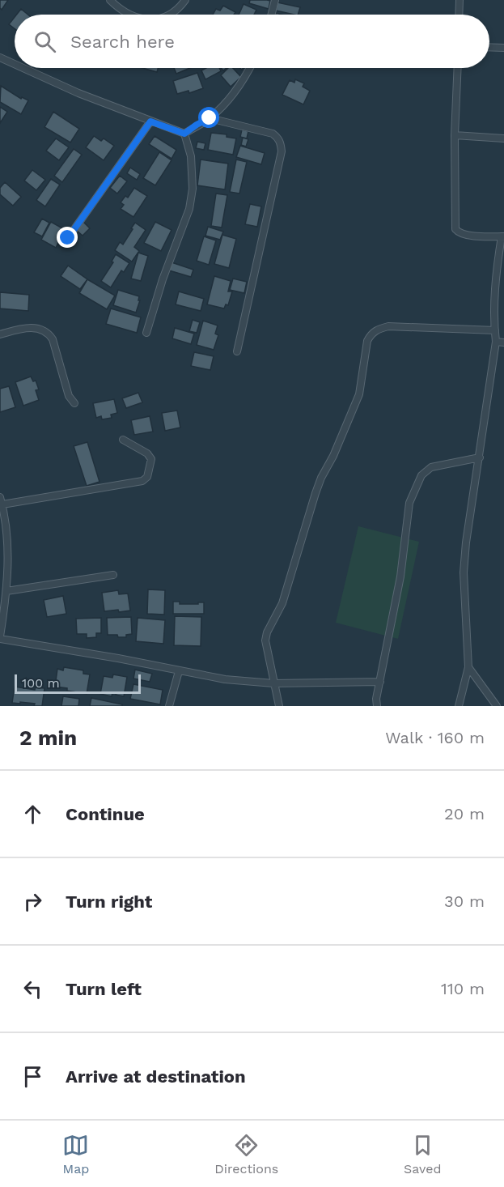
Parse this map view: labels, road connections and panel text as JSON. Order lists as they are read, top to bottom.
{
  "scale_bar": "100 m",
  "page": {
    "search": "Search here",
    "scale": "100 m",
    "heading": ["2 min", "Walk · 160 m"],
    "list": [
      ["Continue", "20 m"],
      ["Turn right", "30 m"],
      ["Turn left", "110 m"],
      "Arrive at destination"
    ],
    "nav": ["Map", "Directions", "Saved"]
  }
}
